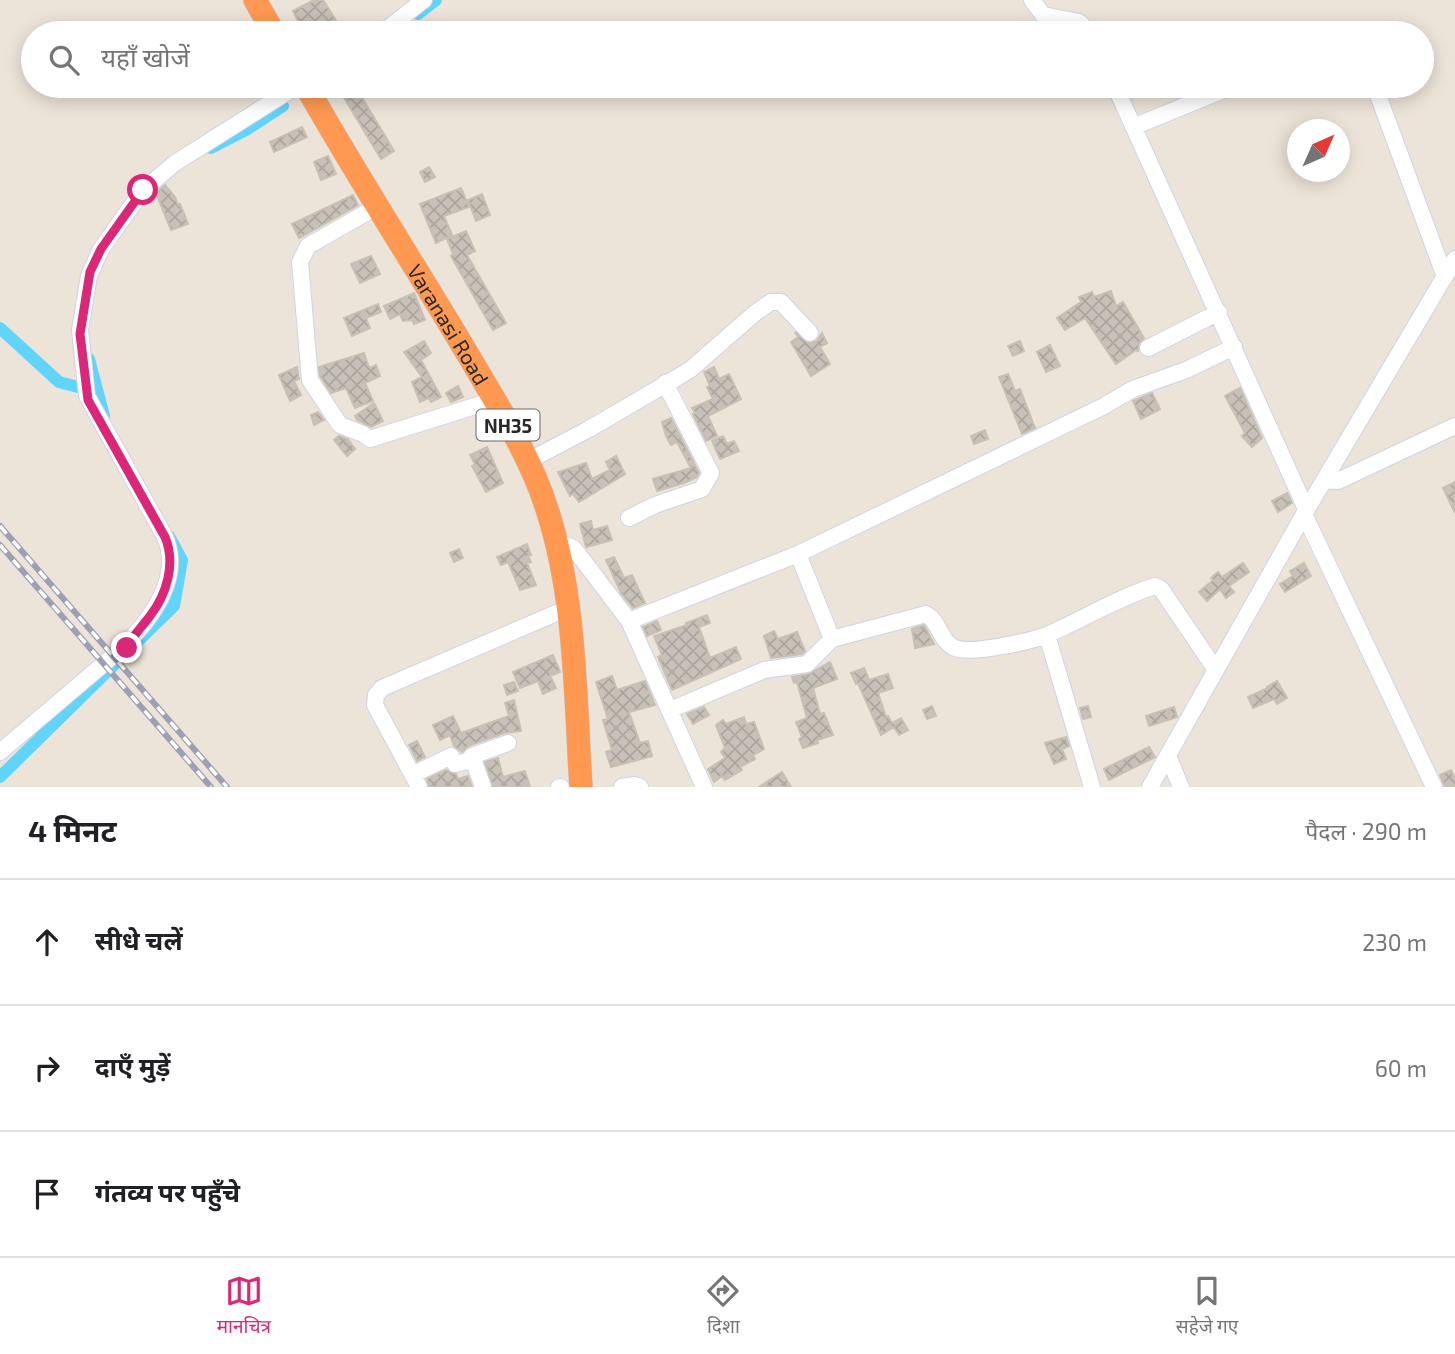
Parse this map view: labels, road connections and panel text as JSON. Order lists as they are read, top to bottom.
{
  "streets": {
    "highway": ["Varanasi Road", "NH35"]
  },
  "north": "top right",
  "page": {
    "search": "यहाँ खोजें",
    "heading": ["4 मिनट", "पैदल · 290 m"],
    "list": [
      ["सीधे चलें", "230 m"],
      ["दाएँ मुड़ें", "60 m"],
      "गंतव्य पर पहुँचे"
    ],
    "nav": ["मानचित्र", "दिशा", "सहेजे गए"]
  }
}
